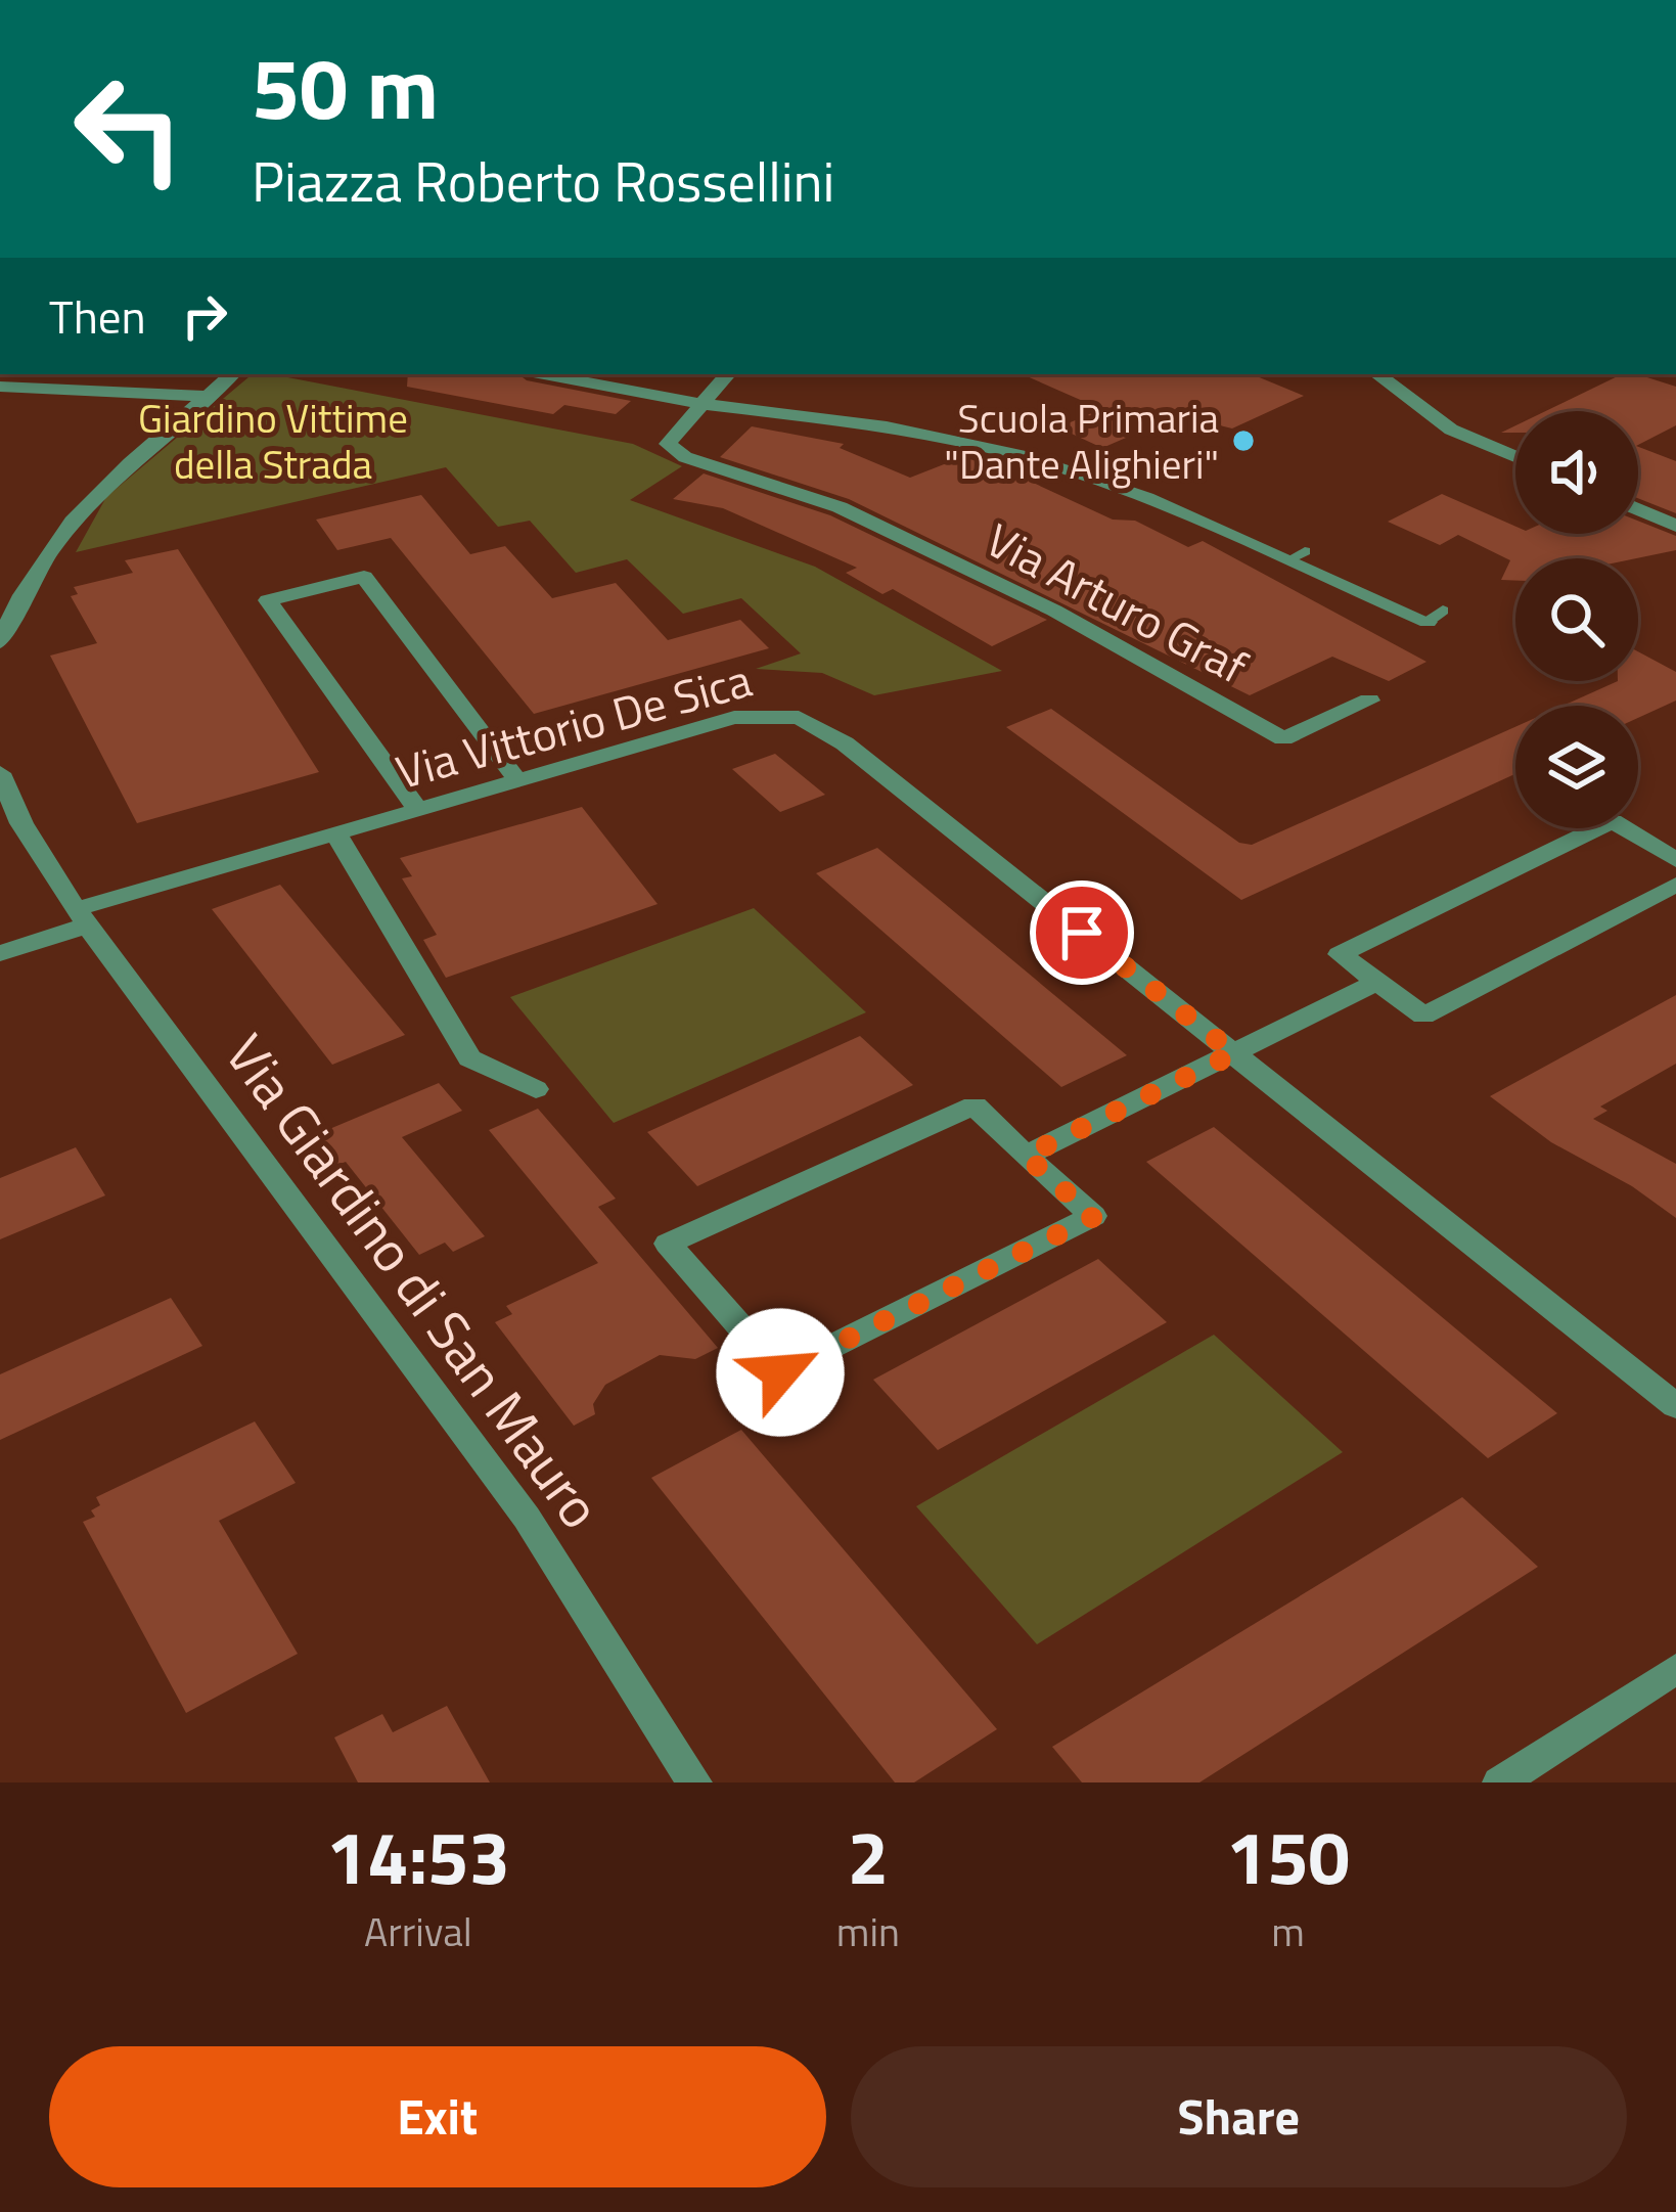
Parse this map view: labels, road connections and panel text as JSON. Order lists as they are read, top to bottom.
{
  "streets": {
    "street": ["Via Arturo Graf", "Via Vittorio De Sica", "Via Giardino di San Mauro"]
  },
  "crossings": [
    ["Via Vittorio De Sica", "Via Giardino di San Mauro"]
  ],
  "parks": ["Giardino Vittime della Strada"],
  "places": ["Scuola Primaria \"Dante Alighieri\""],
  "page": {
    "turn": ["50 m", "Piazza Roberto Rossellini"],
    "then": "Then",
    "eta": [
      "14:53",
      "Arrival",
      "2",
      "min",
      "150",
      "m"
    ],
    "buttons": ["Exit", "Share"]
  }
}
